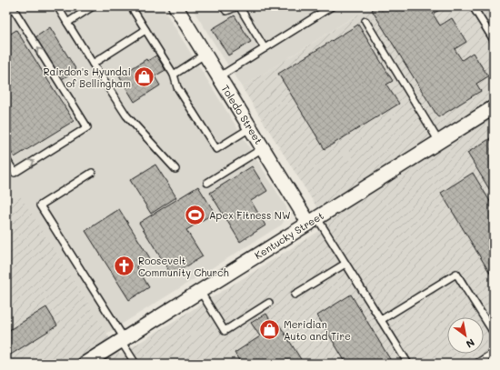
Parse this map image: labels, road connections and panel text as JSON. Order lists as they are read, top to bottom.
{
  "streets": {
    "street": ["Toledo Street", "Kentucky Street"]
  },
  "crossings": [
    ["Toledo Street", "Kentucky Street"]
  ],
  "places": {
    "shop": ["Rairdon's Hyundai of Bellingham", "Meridian Auto and Tire"],
    "sports": ["Apex Fitness NW"],
    "church": ["Roosevelt Community Church"]
  },
  "north": "bottom right"
}
